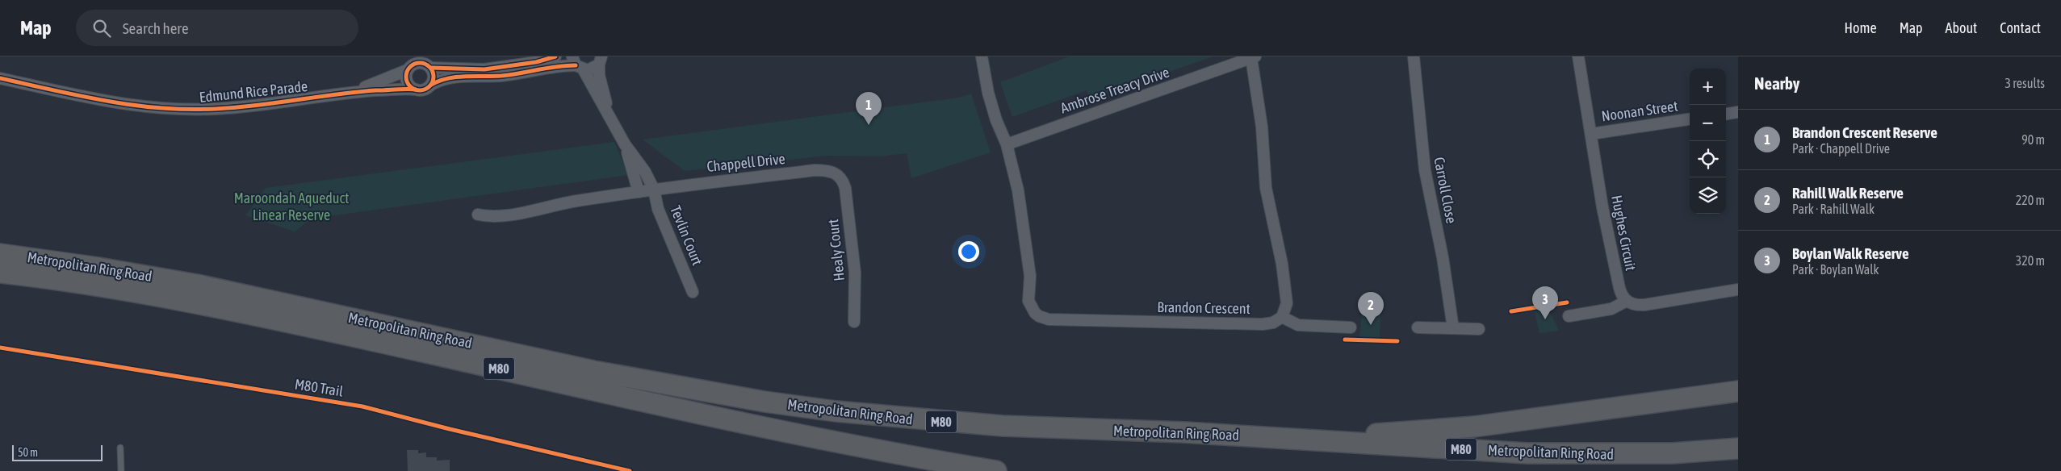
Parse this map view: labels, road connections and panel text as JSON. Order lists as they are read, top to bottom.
{
  "streets": {
    "highway": ["Metropolitan Ring Road", "M80"],
    "street": [
      "Ambrose Treacy Drive",
      "Edmund Rice Parade",
      "Noonan Street",
      "Chappell Drive",
      "Carroll Close",
      "Hughes Circuit",
      "Tevlin Court",
      "Healy Court",
      "Brandon Crescent"
    ],
    "cycle path": ["M80 Trail"]
  },
  "crossings": [
    ["Ambrose Treacy Drive", "Brandon Crescent"],
    ["Noonan Street", "Hughes Circuit"],
    ["Chappell Drive", "Tevlin Court"],
    ["Chappell Drive", "Healy Court"]
  ],
  "parks": ["Maroondah Aqueduct Linear Reserve"],
  "scale_bar": "50 m",
  "page": {
    "header": "Map",
    "search": "Search here",
    "nav": [
      "Home",
      "Map",
      "About",
      "Contact"
    ],
    "heading": ["Nearby", "3 results"],
    "map_buttons": ["+", "−"],
    "pins": ["1", "3", "2"],
    "list": [
      {
        "mark": "1",
        "name": "Brandon Crescent Reserve",
        "note": "Park · Chappell Drive",
        "value": "90 m"
      },
      {
        "mark": "2",
        "name": "Rahill Walk Reserve",
        "note": "Park · Rahill Walk",
        "value": "220 m"
      },
      {
        "mark": "3",
        "name": "Boylan Walk Reserve",
        "note": "Park · Boylan Walk",
        "value": "320 m"
      }
    ],
    "scale": "50 m"
  }
}
